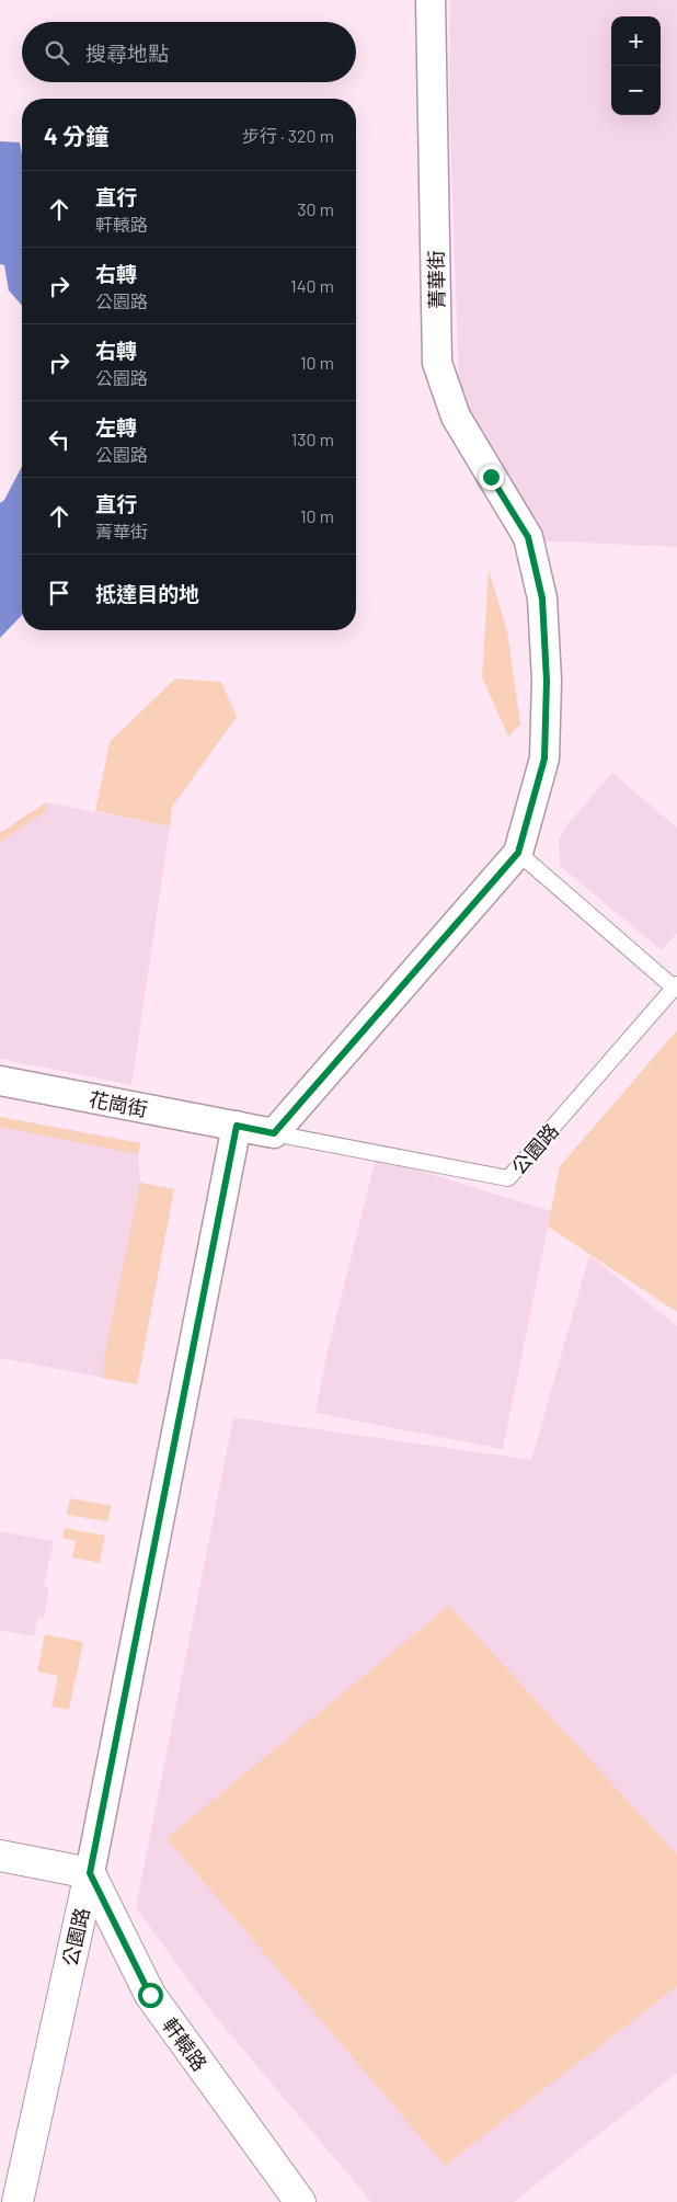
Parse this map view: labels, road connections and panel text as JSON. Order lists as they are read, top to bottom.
{
  "streets": {
    "street": [
      "菁華街",
      "花崗街",
      "公園路",
      "軒轅路"
    ]
  },
  "crossings": [
    ["菁華街", "公園路"],
    ["花崗街", "公園路"],
    ["公園路", "軒轅路"]
  ],
  "page": {
    "map_buttons": ["+", "−"],
    "search": "搜尋地點",
    "heading": ["4 分鐘", "步行 · 320 m"],
    "list": [
      ["直行", "軒轅路", "30 m"],
      ["右轉", "公園路", "140 m"],
      ["右轉", "公園路", "10 m"],
      ["左轉", "公園路", "130 m"],
      ["直行", "菁華街", "10 m"],
      "抵達目的地"
    ]
  }
}
